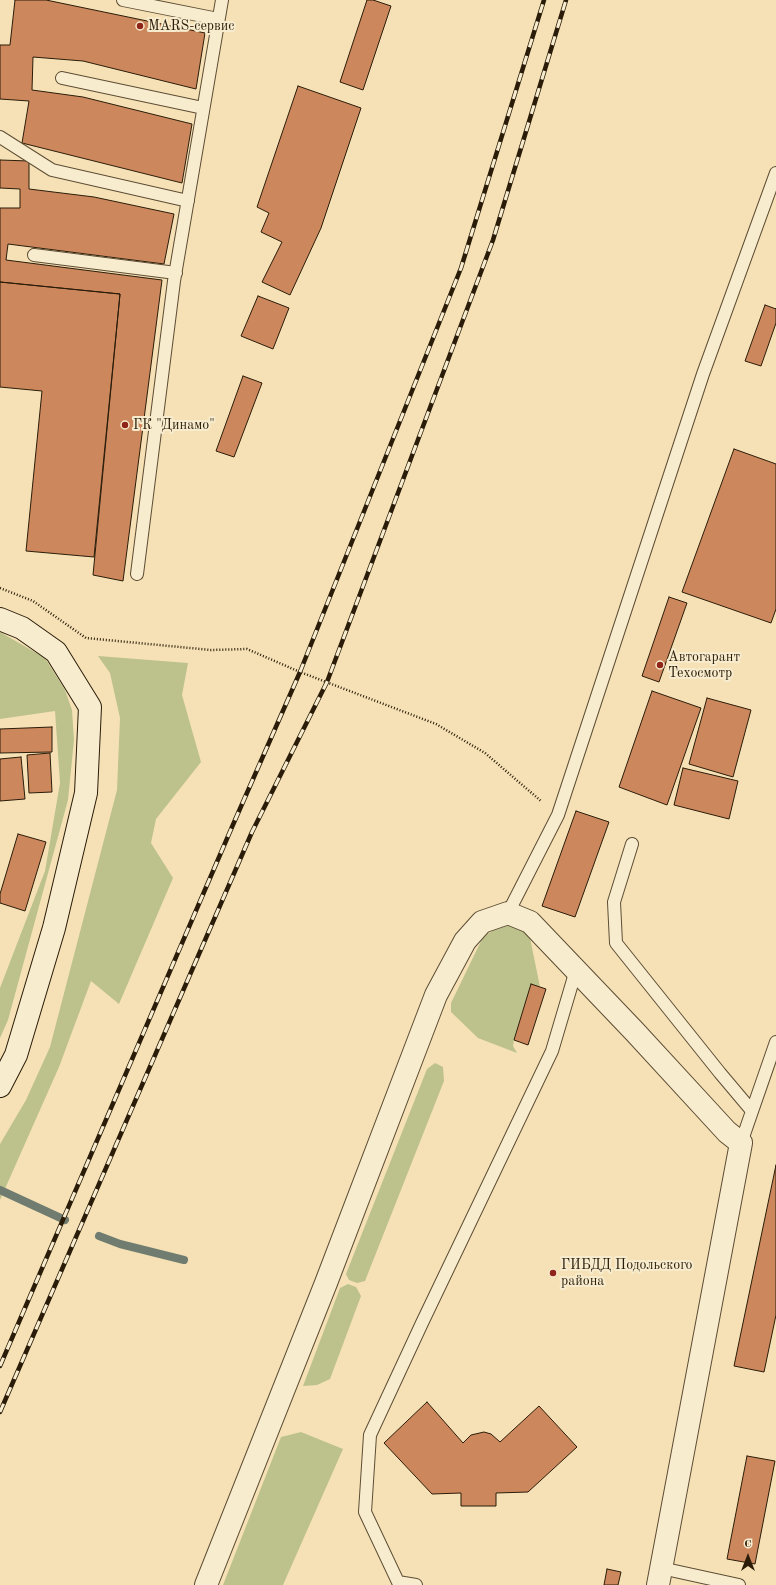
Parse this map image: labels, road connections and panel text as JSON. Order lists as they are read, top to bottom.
{
  "places": [
    "MARS-сервис",
    "ГК \"Динамо\"",
    "Автогарант Техосмотр",
    "ГИБДД Подольского района"
  ],
  "north": "top"
}
